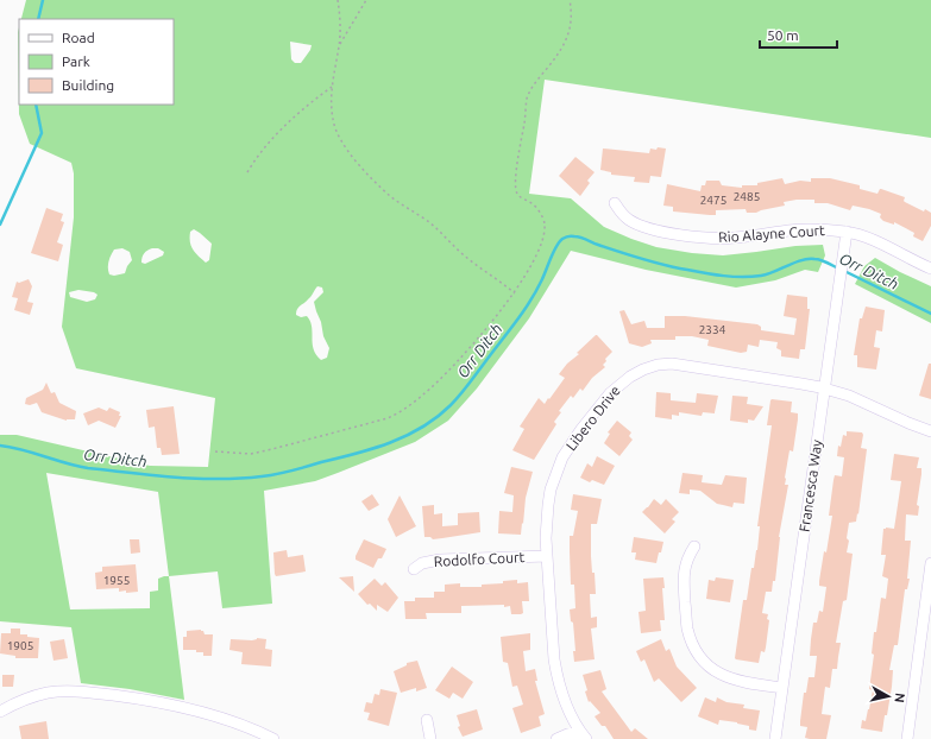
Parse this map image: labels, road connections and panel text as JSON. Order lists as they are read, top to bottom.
{
  "streets": {
    "street": [
      "Rio Alayne Court",
      "Libero Drive",
      "Francesca Way",
      "Rodolfo Court"
    ]
  },
  "crossings": [
    ["Rio Alayne Court", "Francesca Way"],
    ["Libero Drive", "Francesca Way"],
    ["Libero Drive", "Rodolfo Court"]
  ],
  "water": ["Orr Ditch"],
  "house_numbers": [
    "2485",
    "2475",
    "2334",
    "1955",
    "1905"
  ],
  "legend": ["Road", "Park", "Building"],
  "scale_bar": "50 m",
  "north": "right"
}
